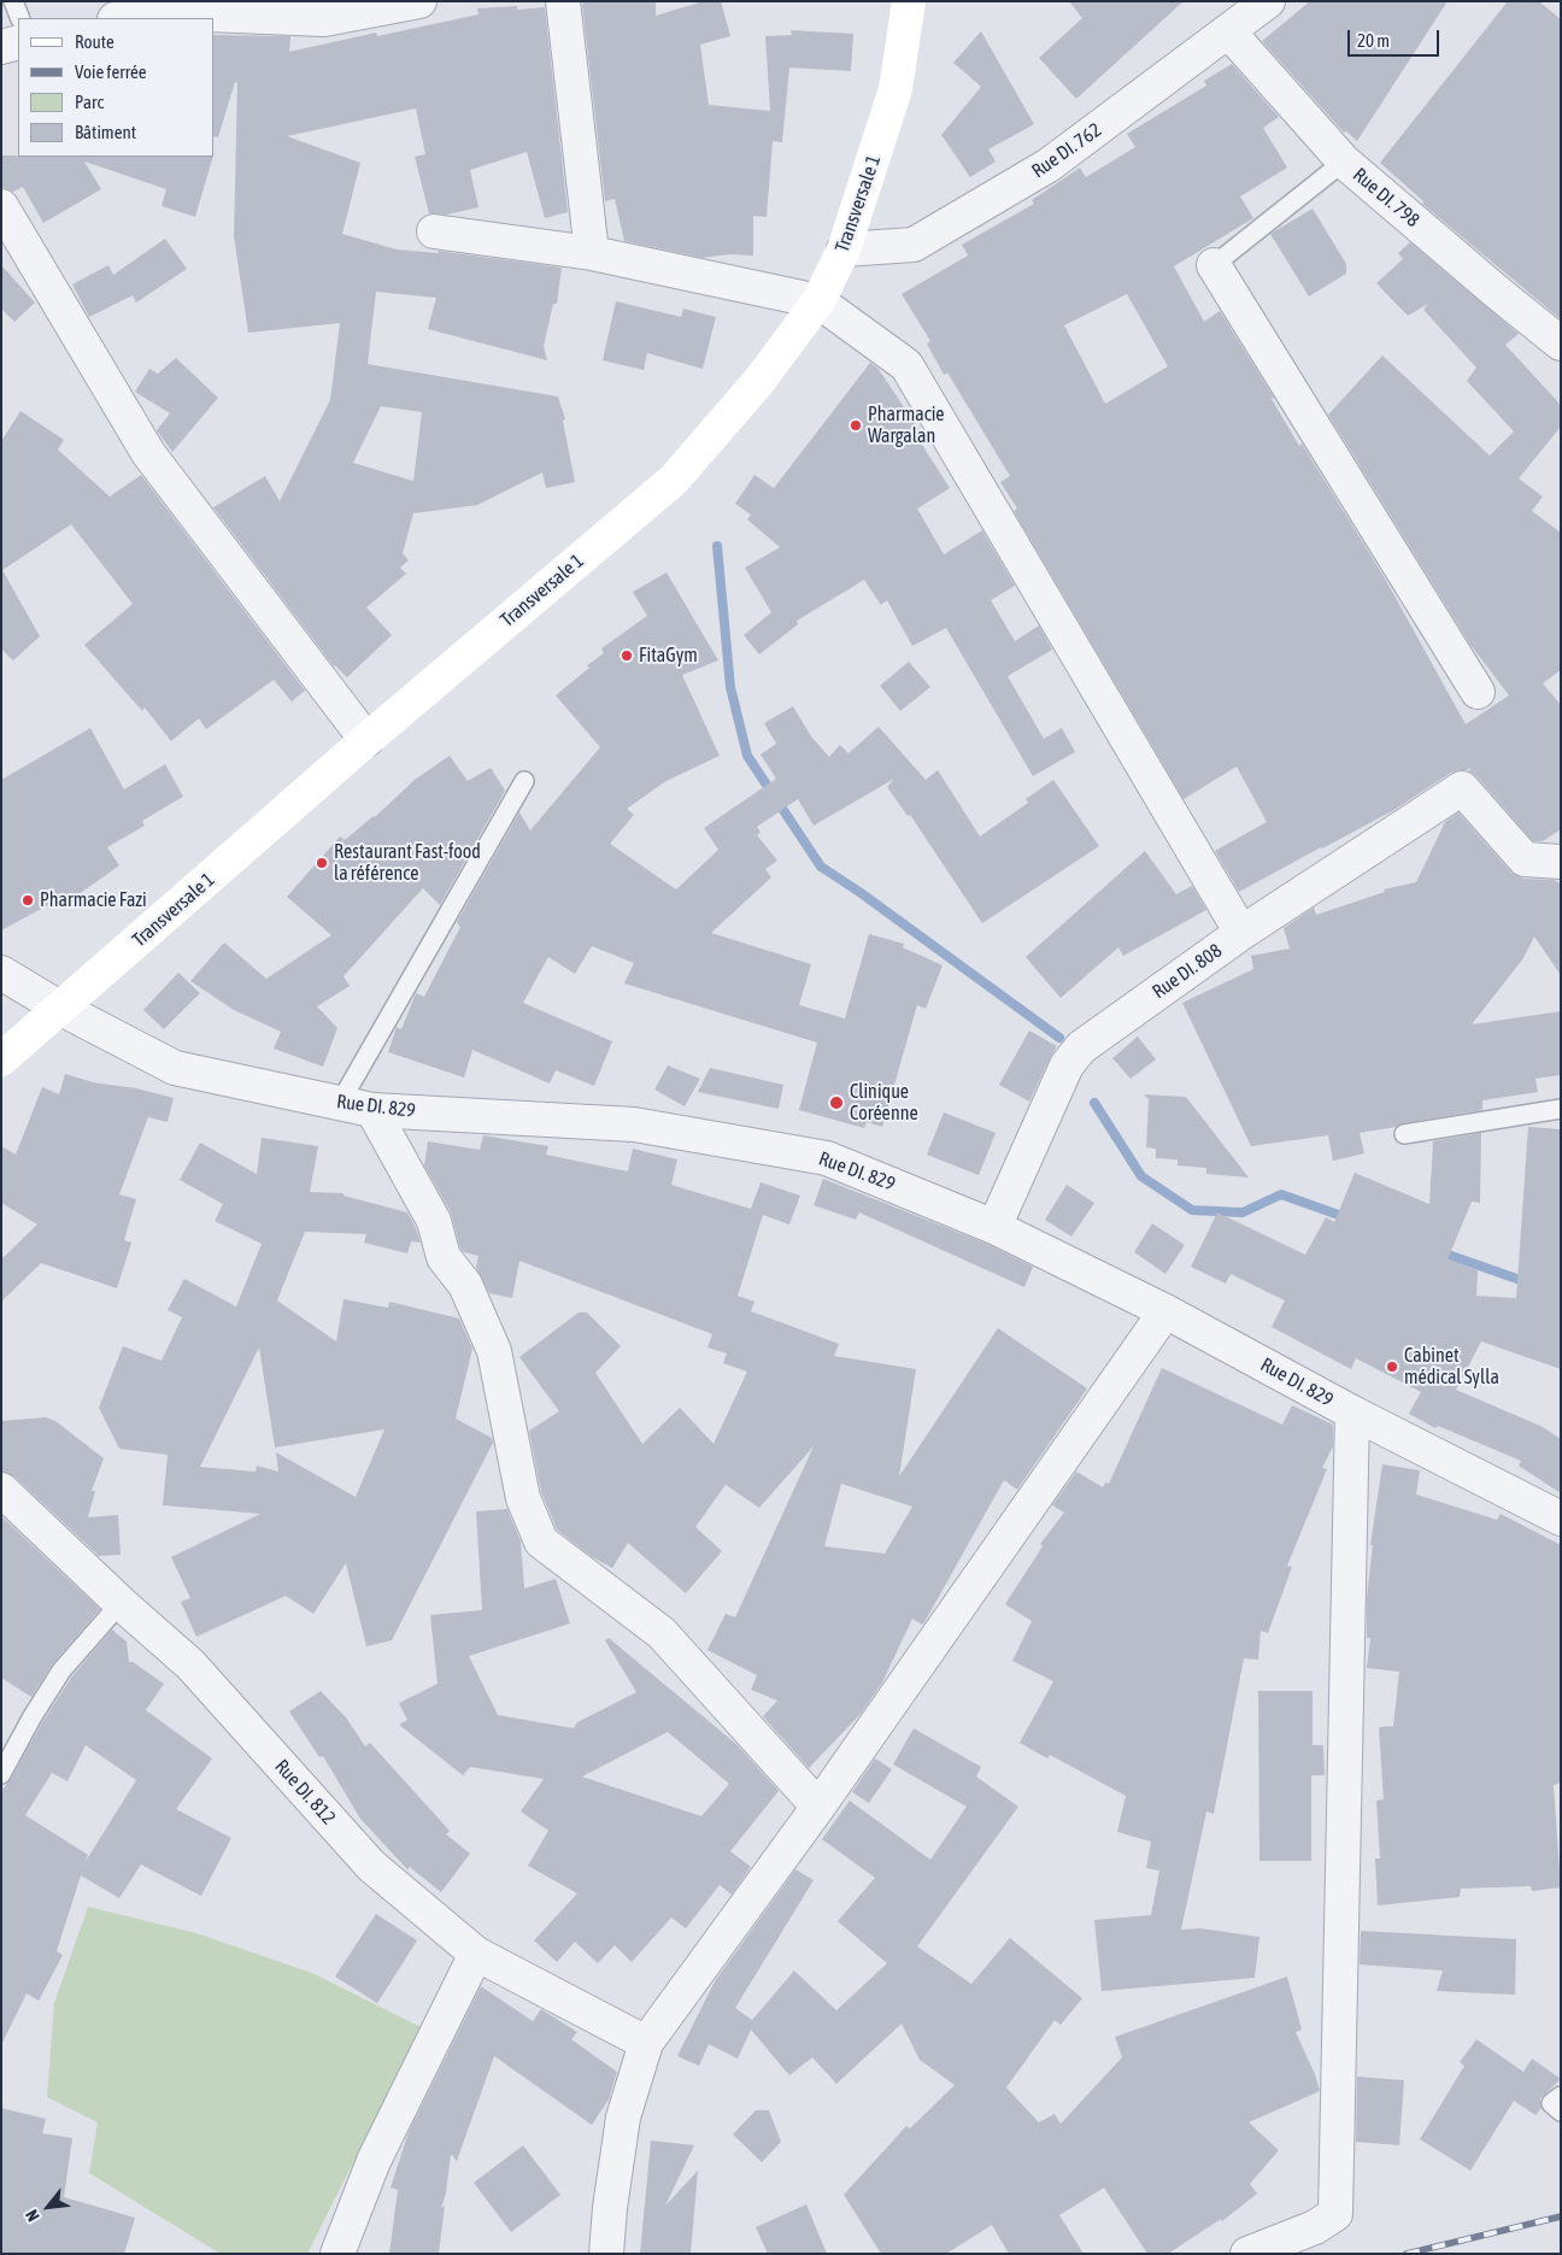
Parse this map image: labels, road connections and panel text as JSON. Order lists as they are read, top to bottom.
{
  "streets": {
    "main road": ["Transversale 1"],
    "street": [
      "Rue DI. 762",
      "Rue DI. 798",
      "Rue DI. 808",
      "Rue DI. 829",
      "Rue DI. 812"
    ]
  },
  "crossings": [
    ["Rue DI. 762", "Rue DI. 798"],
    ["Rue DI. 762", "Transversale 1"],
    ["Transversale 1", "Rue DI. 829"],
    ["Rue DI. 808", "Rue DI. 829"]
  ],
  "places": [
    "Pharmacie Wargalan",
    "FitaGym",
    "Restaurant Fast-food la référence",
    "Pharmacie Fazi",
    "Clinique Coréenne",
    "Cabinet médical Sylla"
  ],
  "legend": [
    "Route",
    "Voie ferrée",
    "Parc",
    "Bâtiment"
  ],
  "scale_bar": "20 m",
  "north": "bottom left"
}
